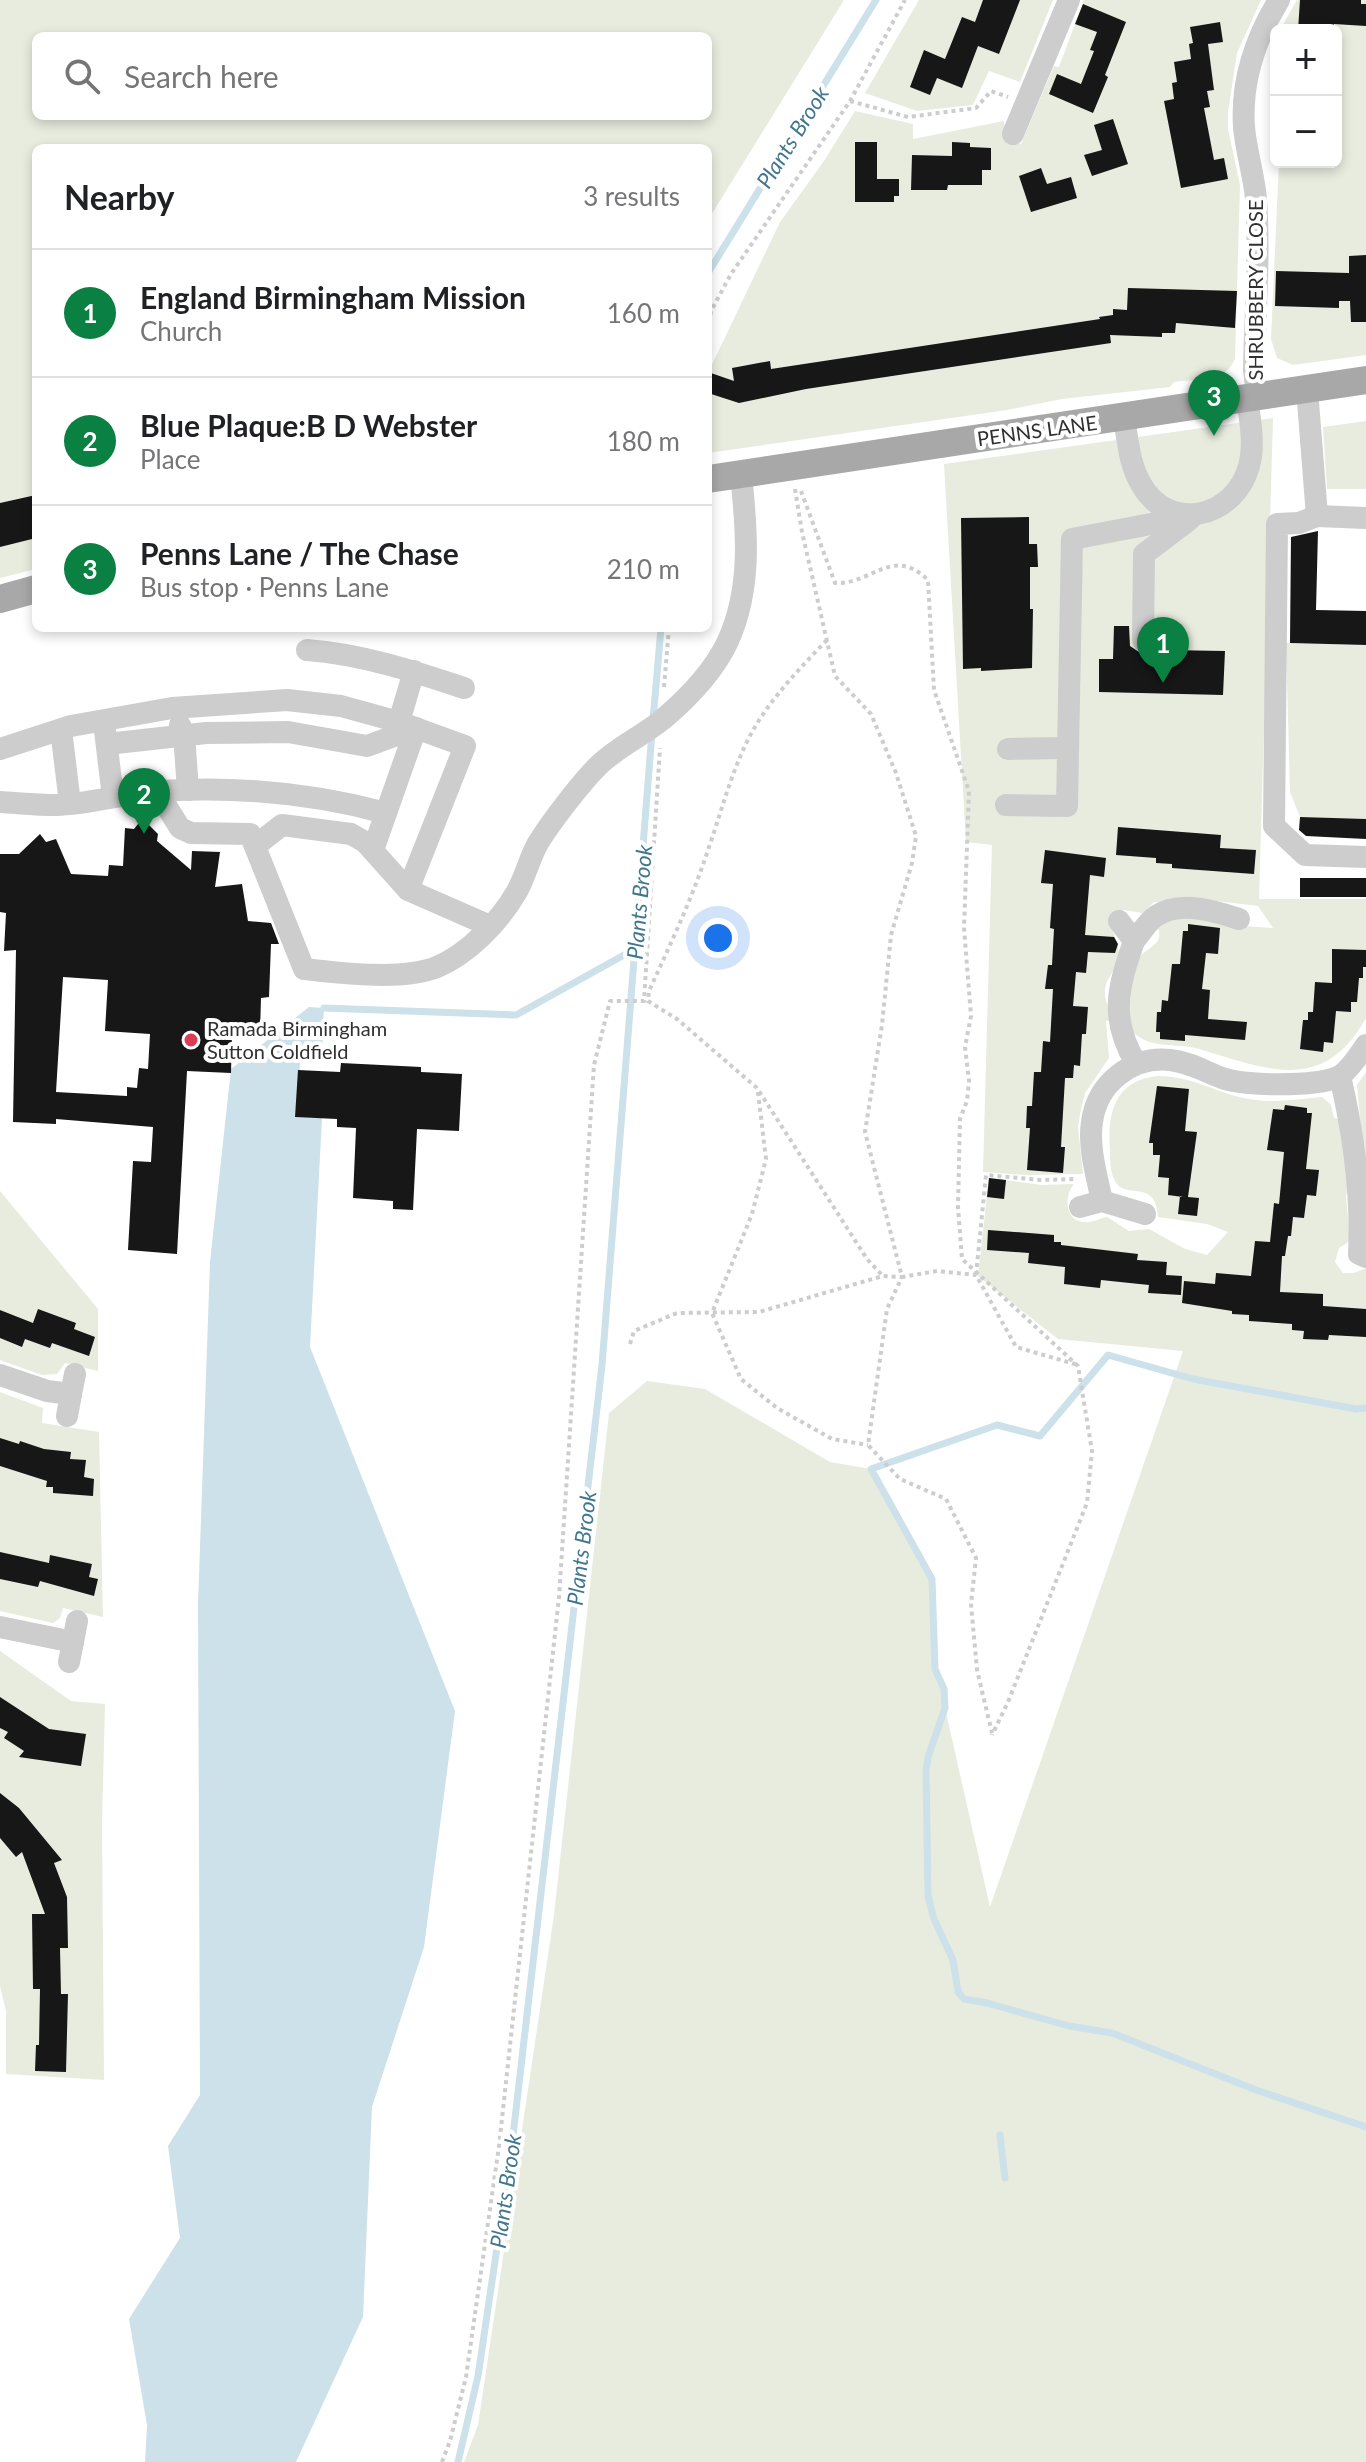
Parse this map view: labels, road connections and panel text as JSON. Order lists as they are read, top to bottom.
{
  "streets": {
    "main road": ["PENNS LANE"],
    "street": ["SHRUBBERY CLOSE"]
  },
  "crossings": [
    ["SHRUBBERY CLOSE", "PENNS LANE"]
  ],
  "water": ["Plants Brook"],
  "places": ["Ramada Birmingham Sutton Coldfield"],
  "page": {
    "map_buttons": ["+", "−"],
    "search": "Search here",
    "heading": ["Nearby", "3 results"],
    "list": [
      {
        "mark": "1",
        "name": "England Birmingham Mission",
        "note": "Church",
        "value": "160 m"
      },
      {
        "mark": "2",
        "name": "Blue Plaque:B D Webster",
        "note": "Place",
        "value": "180 m"
      },
      {
        "mark": "3",
        "name": "Penns Lane / The Chase",
        "note": "Bus stop · Penns Lane",
        "value": "210 m"
      }
    ],
    "pins": ["3", "1", "2"]
  }
}
